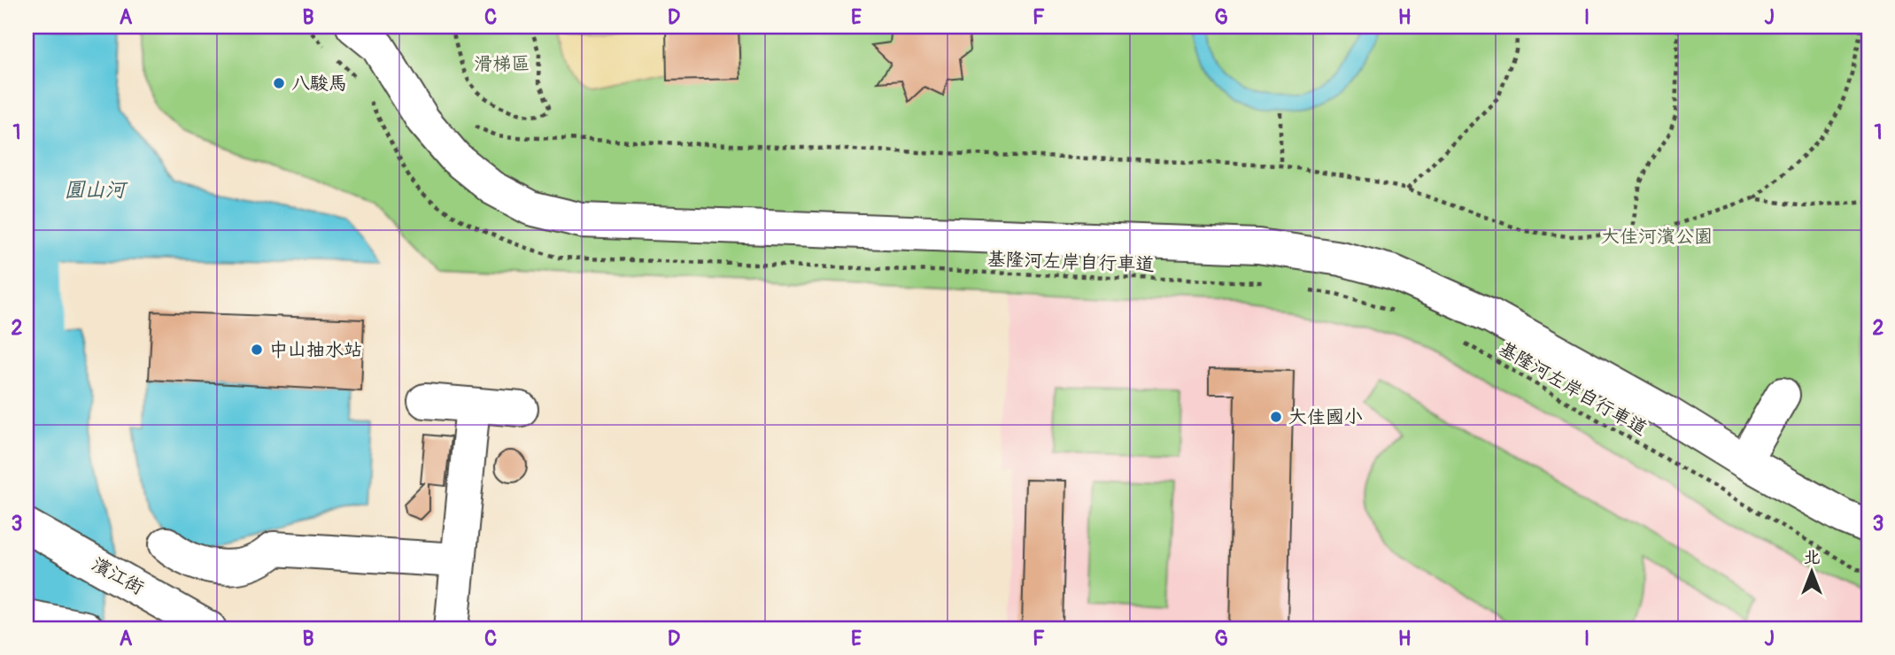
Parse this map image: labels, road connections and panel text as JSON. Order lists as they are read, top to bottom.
{
  "streets": {
    "main road": ["濱江街"],
    "path": ["基隆河左岸自行車道"]
  },
  "water": ["圓山河"],
  "parks": ["滑梯區", "大佳河濱公園"],
  "places": ["八駿馬", "中山抽水站", "大佳國小"],
  "north": "top",
  "grid": {
    "columns": [
      "A",
      "B",
      "C",
      "D",
      "E",
      "F",
      "G",
      "H",
      "I",
      "J"
    ],
    "rows": ["1", "2", "3"]
  }
}
